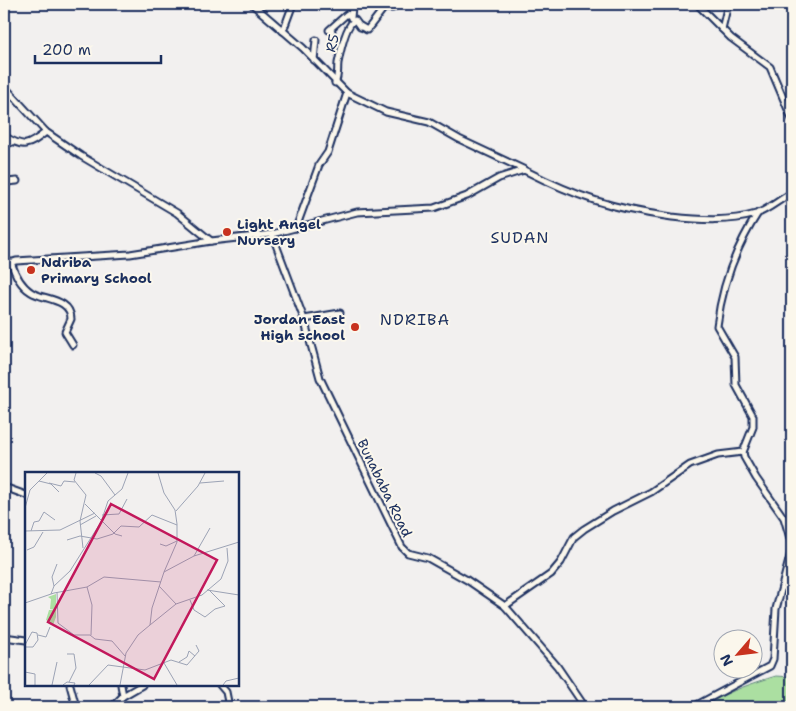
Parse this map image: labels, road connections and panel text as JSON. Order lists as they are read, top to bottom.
{
  "streets": {
    "street": ["R5", "Bunababa Road"]
  },
  "districts": ["SUDAN", "NDRIBA"],
  "places": ["Light Angel Nursery", "Ndriba Primary School", "Jordan East High school"],
  "scale_bar": "200 m",
  "north": "bottom left"
}
